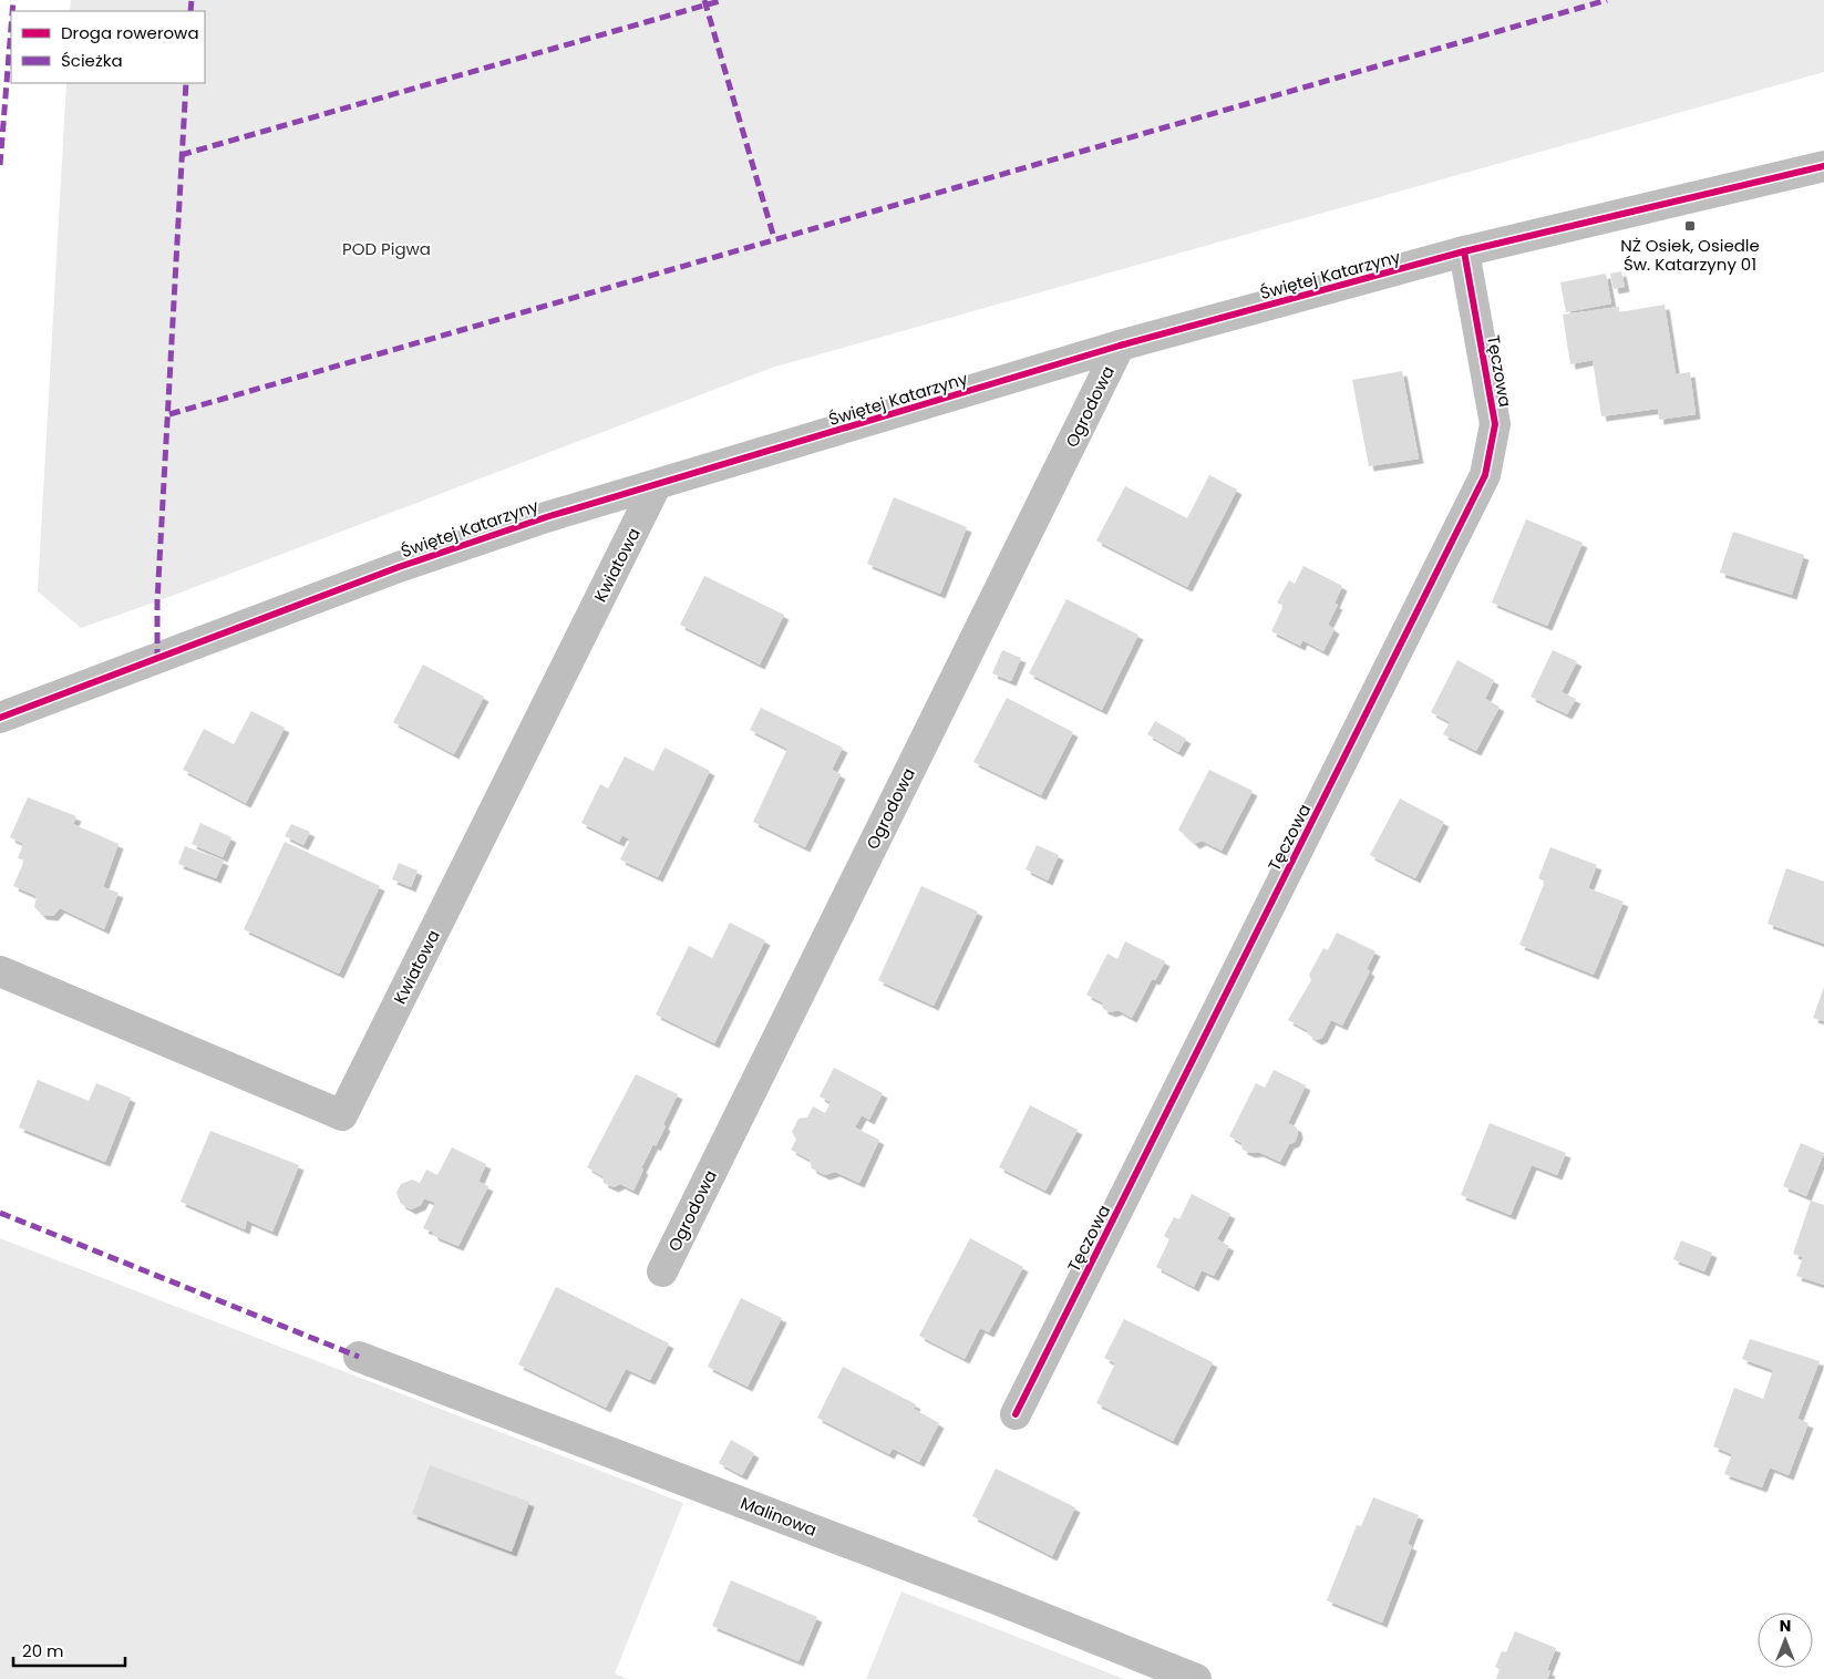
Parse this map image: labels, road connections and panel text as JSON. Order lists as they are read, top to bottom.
{
  "streets": {
    "street": [
      "Świętej Katarzyny",
      "Tęczowa",
      "Ogrodowa",
      "Kwiatowa",
      "Malinowa"
    ]
  },
  "crossings": [
    ["Świętej Katarzyny", "Tęczowa"],
    ["Świętej Katarzyny", "Ogrodowa"],
    ["Świętej Katarzyny", "Kwiatowa"]
  ],
  "parks": ["POD Pigwa"],
  "places": {
    "transit": ["NŻ Osiek, Osiedle Św. Katarzyny 01"]
  },
  "legend": ["Droga rowerowa", "Ścieżka"],
  "scale_bar": "20 m",
  "north": "top"
}
